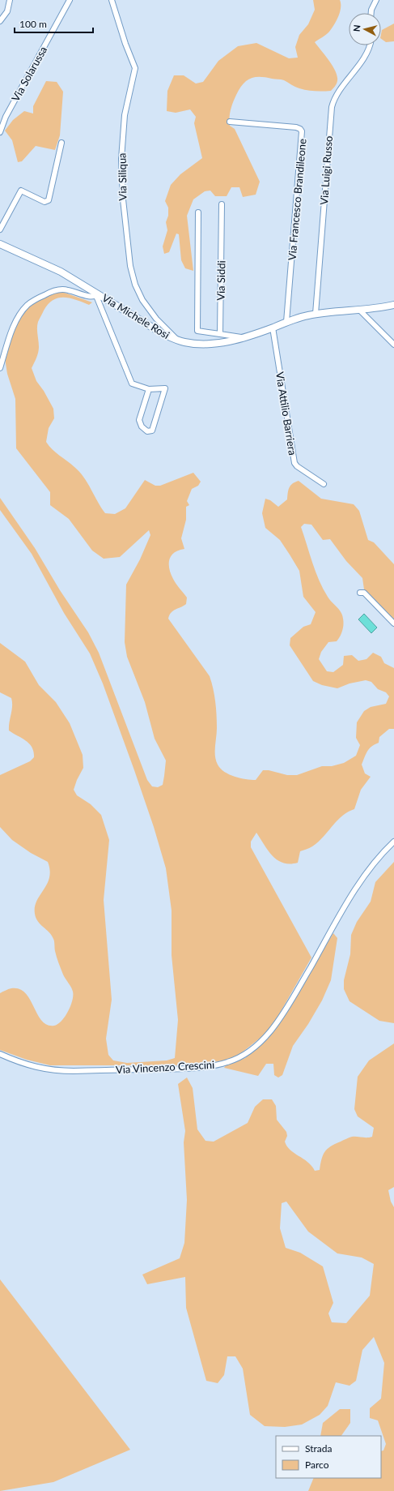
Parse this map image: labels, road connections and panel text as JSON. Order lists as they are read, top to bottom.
{
  "streets": {
    "street": [
      "Via Solarussa",
      "Via Luigi Russo",
      "Via Siliqua",
      "Via Francesco Brandileone",
      "Via Siddi",
      "Via Michele Rosi",
      "Via Attilio Barriera",
      "Via Vincenzo Crescini"
    ]
  },
  "crossings": [
    ["Via Luigi Russo", "Via Michele Rosi"],
    ["Via Siliqua", "Via Michele Rosi"],
    ["Via Francesco Brandileone", "Via Michele Rosi"],
    ["Via Michele Rosi", "Via Attilio Barriera"]
  ],
  "legend": ["Strada", "Parco"],
  "scale_bar": "100 m",
  "north": "left"
}
